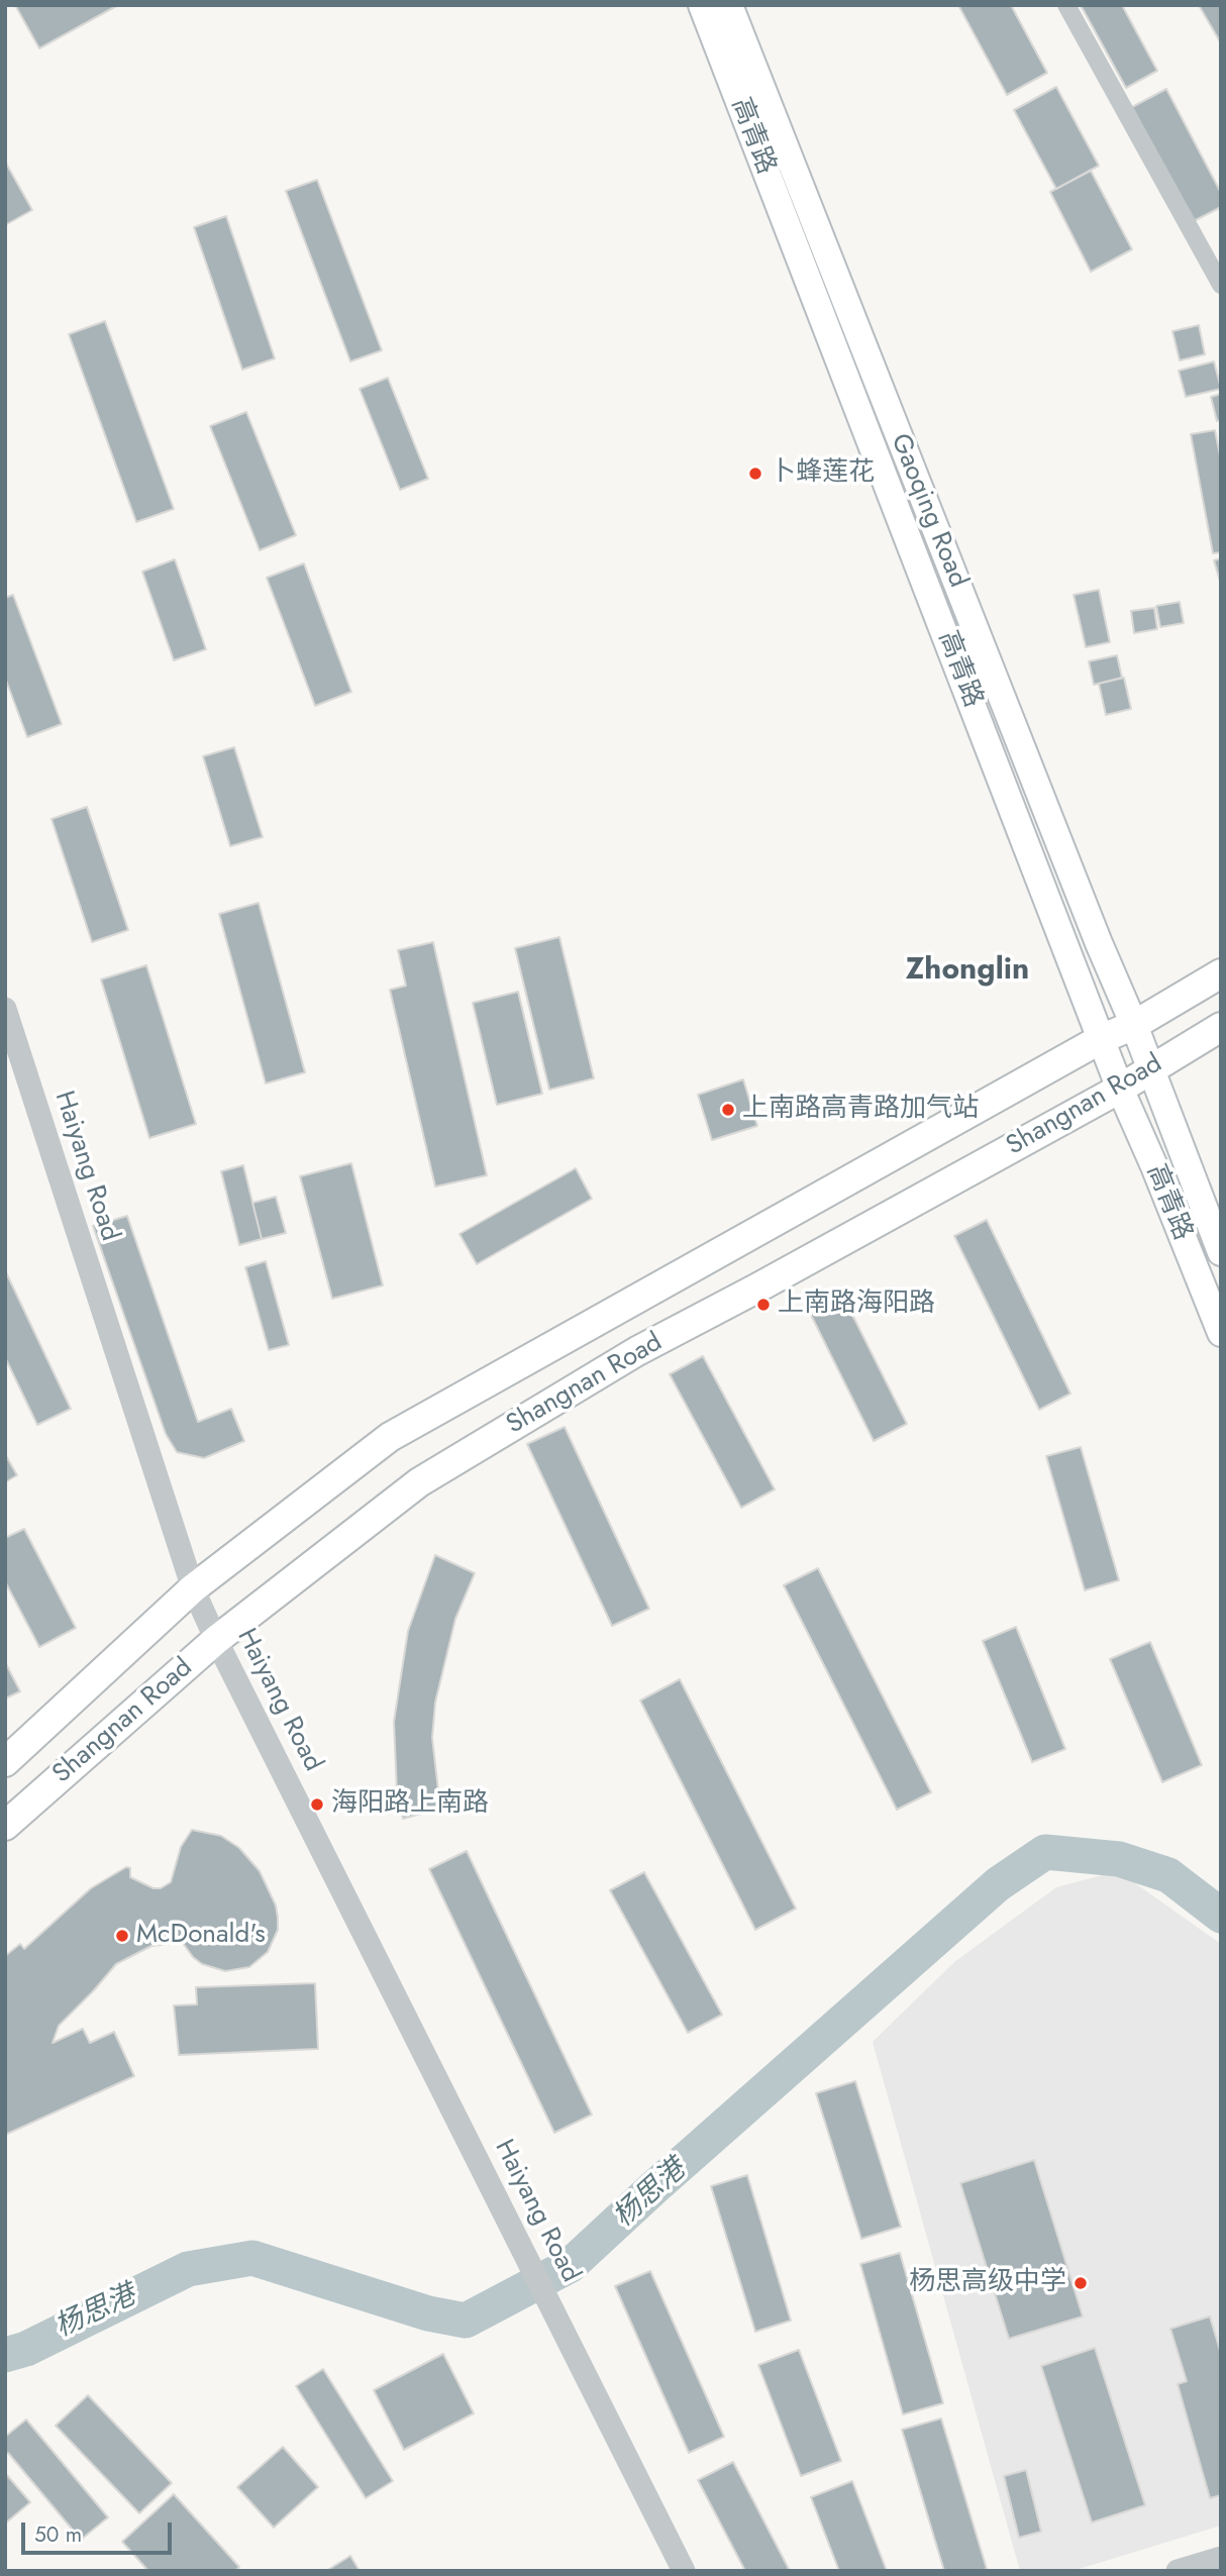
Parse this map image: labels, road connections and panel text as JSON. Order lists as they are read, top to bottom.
{
  "streets": {
    "main road": ["高青路", "Gaoqing Road", "Shangnan Road"],
    "street": ["Haiyang Road"]
  },
  "crossings": [
    ["高青路", "Shangnan Road"],
    ["Gaoqing Road", "Shangnan Road"],
    ["Shangnan Road", "Haiyang Road"]
  ],
  "districts": ["Zhonglin"],
  "water": ["杨思港"],
  "places": [
    "卜蜂莲花",
    "上南路高青路加气站",
    "上南路海阳路",
    "海阳路上南路",
    "McDonald's",
    "杨思高级中学"
  ],
  "scale_bar": "50 m"
}
